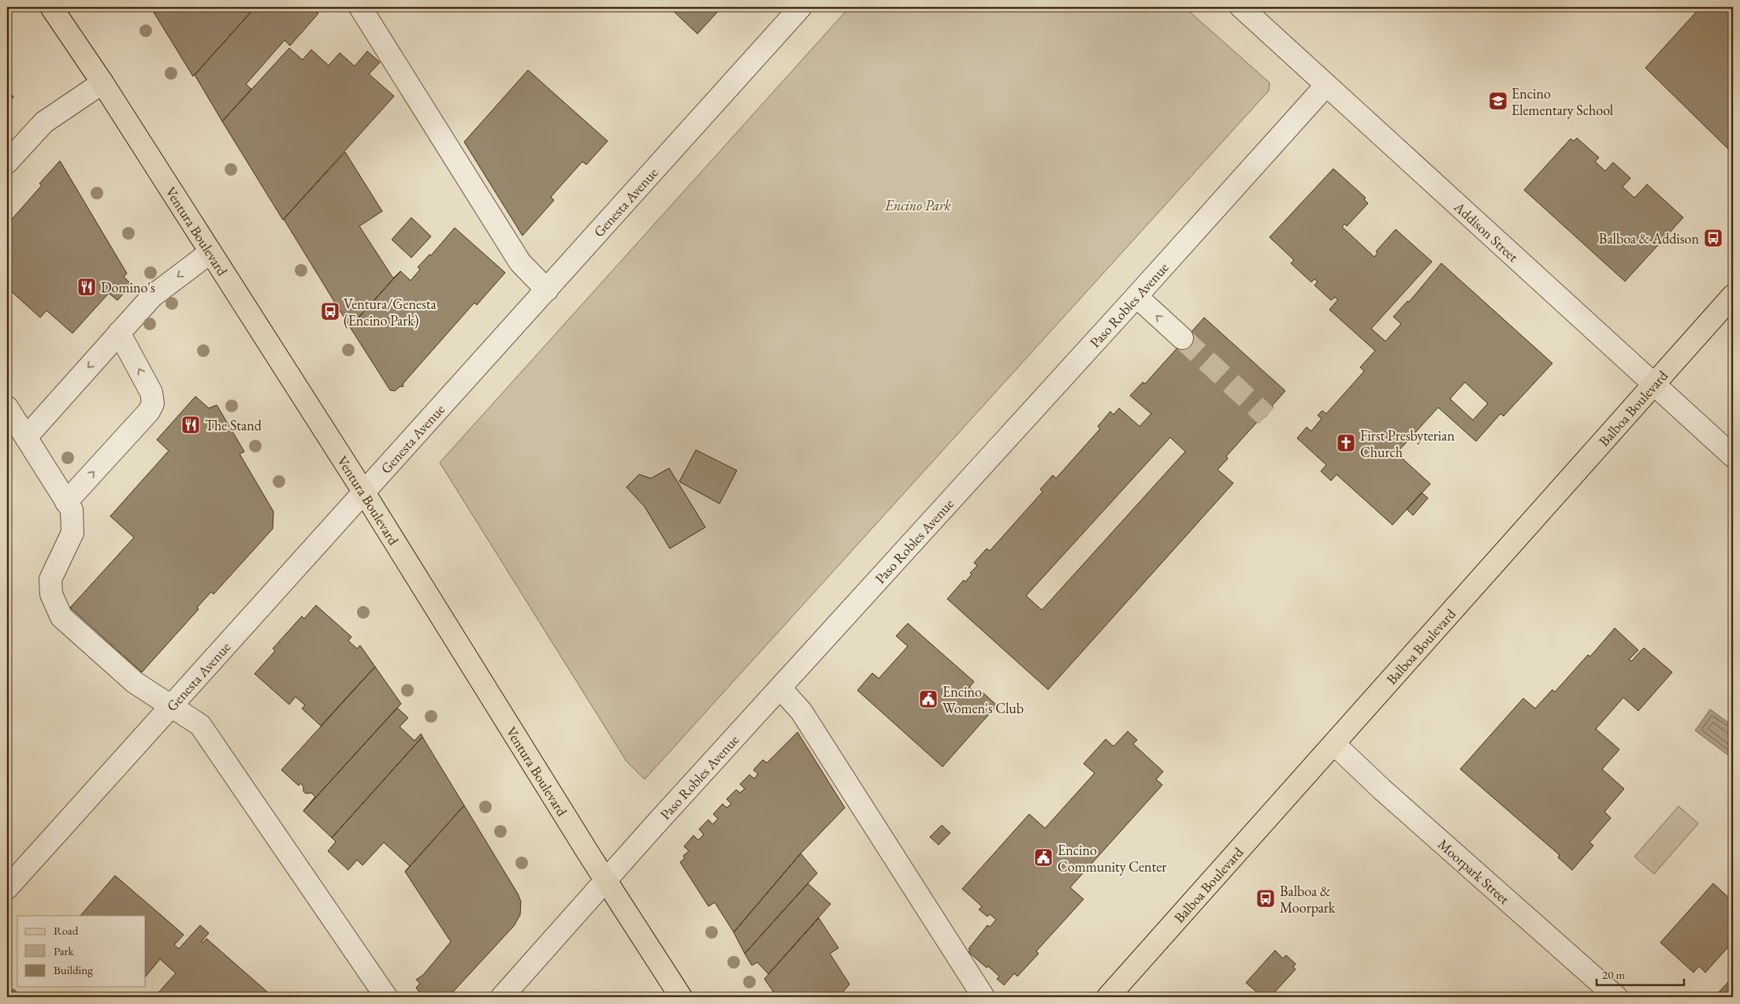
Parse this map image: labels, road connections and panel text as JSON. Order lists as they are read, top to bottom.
{
  "streets": {
    "main road": ["Ventura Boulevard", "Balboa Boulevard"],
    "street": [
      "Genesta Avenue",
      "Addison Street",
      "Paso Robles Avenue",
      "Moorpark Street"
    ]
  },
  "crossings": [
    ["Genesta Avenue", "Ventura Boulevard"],
    ["Ventura Boulevard", "Paso Robles Avenue"],
    ["Addison Street", "Paso Robles Avenue"],
    ["Addison Street", "Balboa Boulevard"],
    ["Balboa Boulevard", "Moorpark Street"]
  ],
  "parks": ["Encino Park"],
  "places": {
    "school or university": ["Encino Elementary School"],
    "bus stop": ["Balboa & Addison", "Ventura/Genesta (Encino Park)", "Balboa & Moorpark"],
    "restaurant": ["Domino's", "The Stand"],
    "church": ["First Presbyterian Church"],
    "public building": ["Encino Women's Club", "Encino Community Center"]
  },
  "legend": ["Road", "Park", "Building"],
  "scale_bar": "20 m"
}
